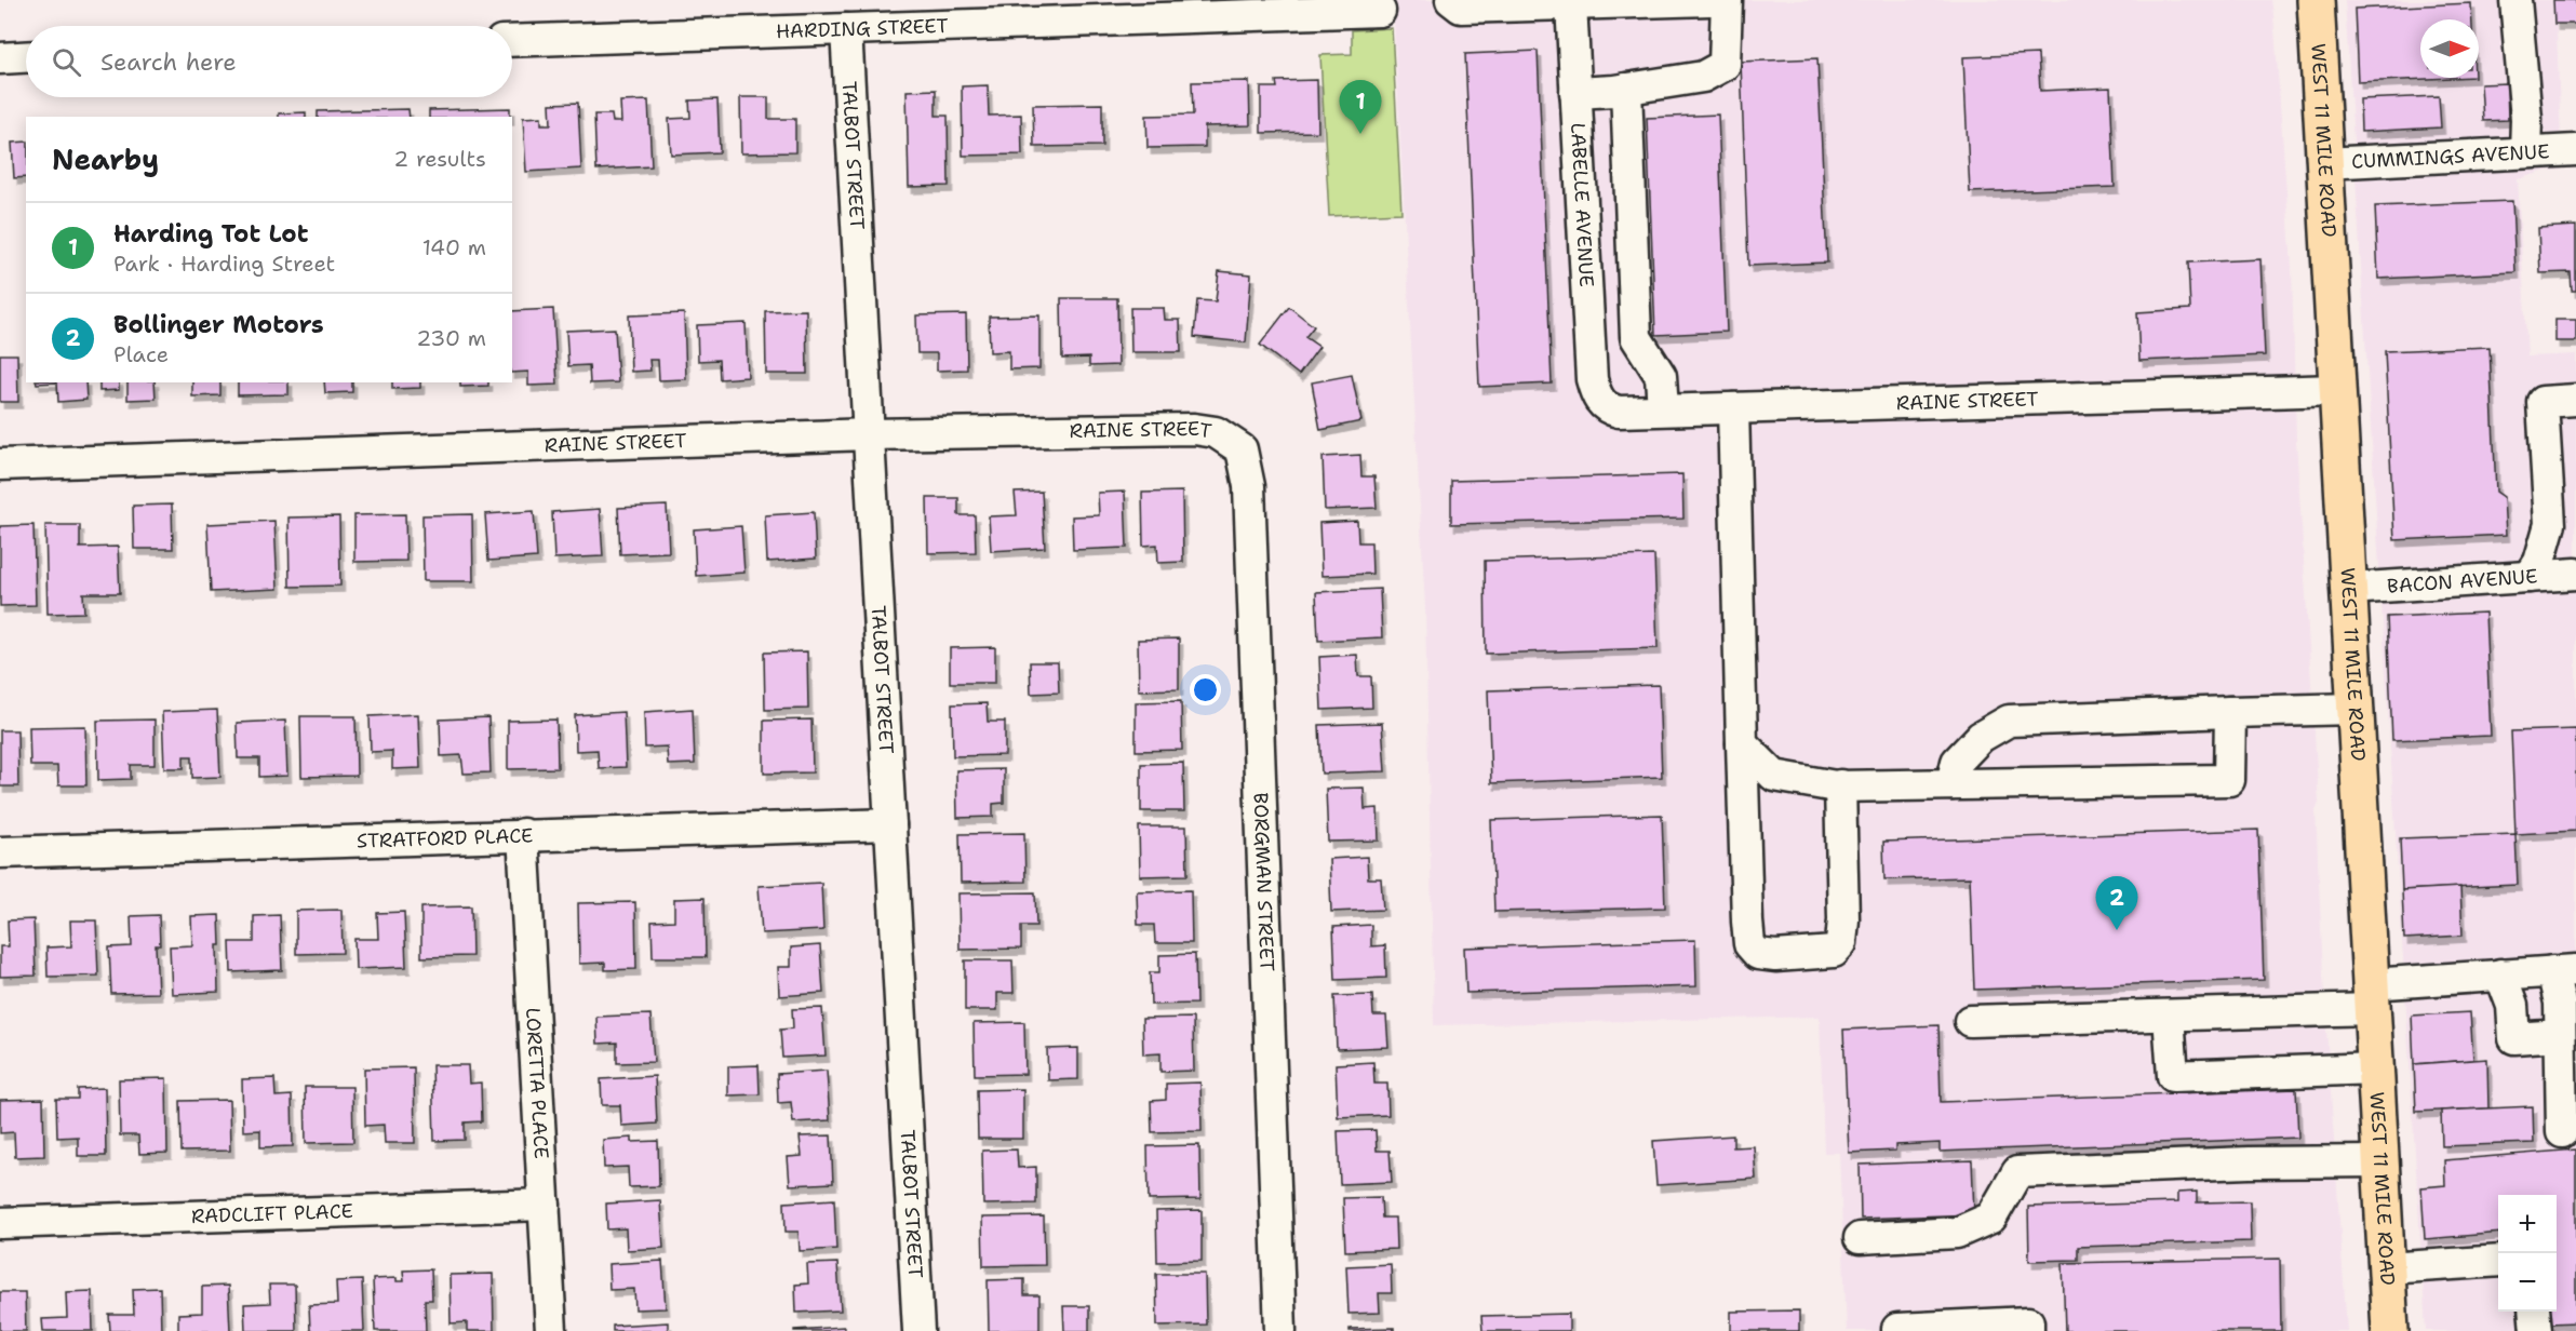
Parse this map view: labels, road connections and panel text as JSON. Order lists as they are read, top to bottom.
{
  "streets": {
    "main road": ["WEST 11 MILE ROAD"],
    "street": [
      "HARDING STREET",
      "TALBOT STREET",
      "CUMMINGS AVENUE",
      "LABELLE AVENUE",
      "RAINE STREET",
      "BACON AVENUE",
      "STRATFORD PLACE",
      "BORGMAN STREET",
      "LORETTA PLACE",
      "RADCLIFT PLACE"
    ]
  },
  "crossings": [
    ["HARDING STREET", "TALBOT STREET"],
    ["WEST 11 MILE ROAD", "CUMMINGS AVENUE"],
    ["WEST 11 MILE ROAD", "RAINE STREET"],
    ["WEST 11 MILE ROAD", "BACON AVENUE"],
    ["TALBOT STREET", "RAINE STREET"],
    ["TALBOT STREET", "STRATFORD PLACE"],
    ["LABELLE AVENUE", "RAINE STREET"],
    ["RAINE STREET", "BORGMAN STREET"],
    ["STRATFORD PLACE", "LORETTA PLACE"],
    ["LORETTA PLACE", "RADCLIFT PLACE"]
  ],
  "north": "right",
  "page": {
    "search": "Search here",
    "pins": ["1", "2"],
    "heading": ["Nearby", "2 results"],
    "list": [
      {
        "mark": "1",
        "name": "Harding Tot Lot",
        "note": "Park · Harding Street",
        "value": "140 m"
      },
      {
        "mark": "2",
        "name": "Bollinger Motors",
        "note": "Place",
        "value": "230 m"
      }
    ],
    "map_buttons": ["+", "−"]
  }
}
